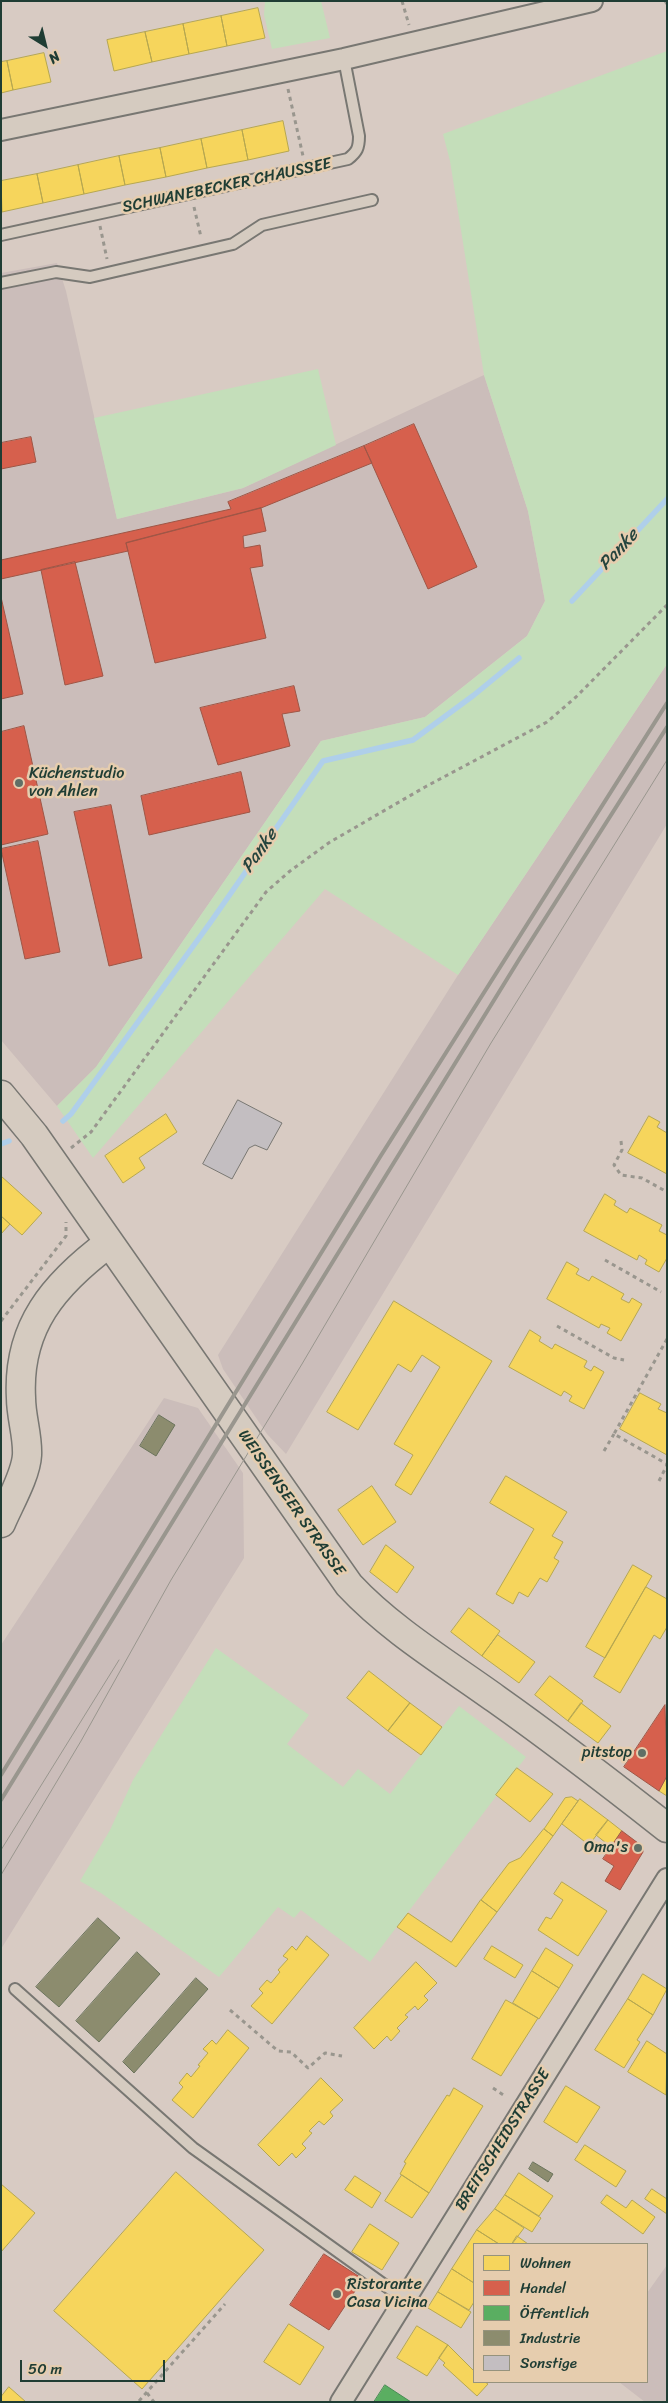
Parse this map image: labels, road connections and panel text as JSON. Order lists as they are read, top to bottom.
{
  "streets": {
    "main road": ["WEISSENSEER STRASSE"],
    "street": ["BREITSCHEIDSTRASSE"],
    "lane": ["SCHWANEBECKER CHAUSSEE"]
  },
  "water": ["Panke"],
  "places": [
    "Küchenstudio von Ahlen",
    "pitstop",
    "Oma's",
    "Ristorante Casa Vicina"
  ],
  "legend": [
    "Wohnen",
    "Handel",
    "Öffentlich",
    "Industrie",
    "Sonstige"
  ],
  "scale_bar": "50 m",
  "north": "bottom right"
}
